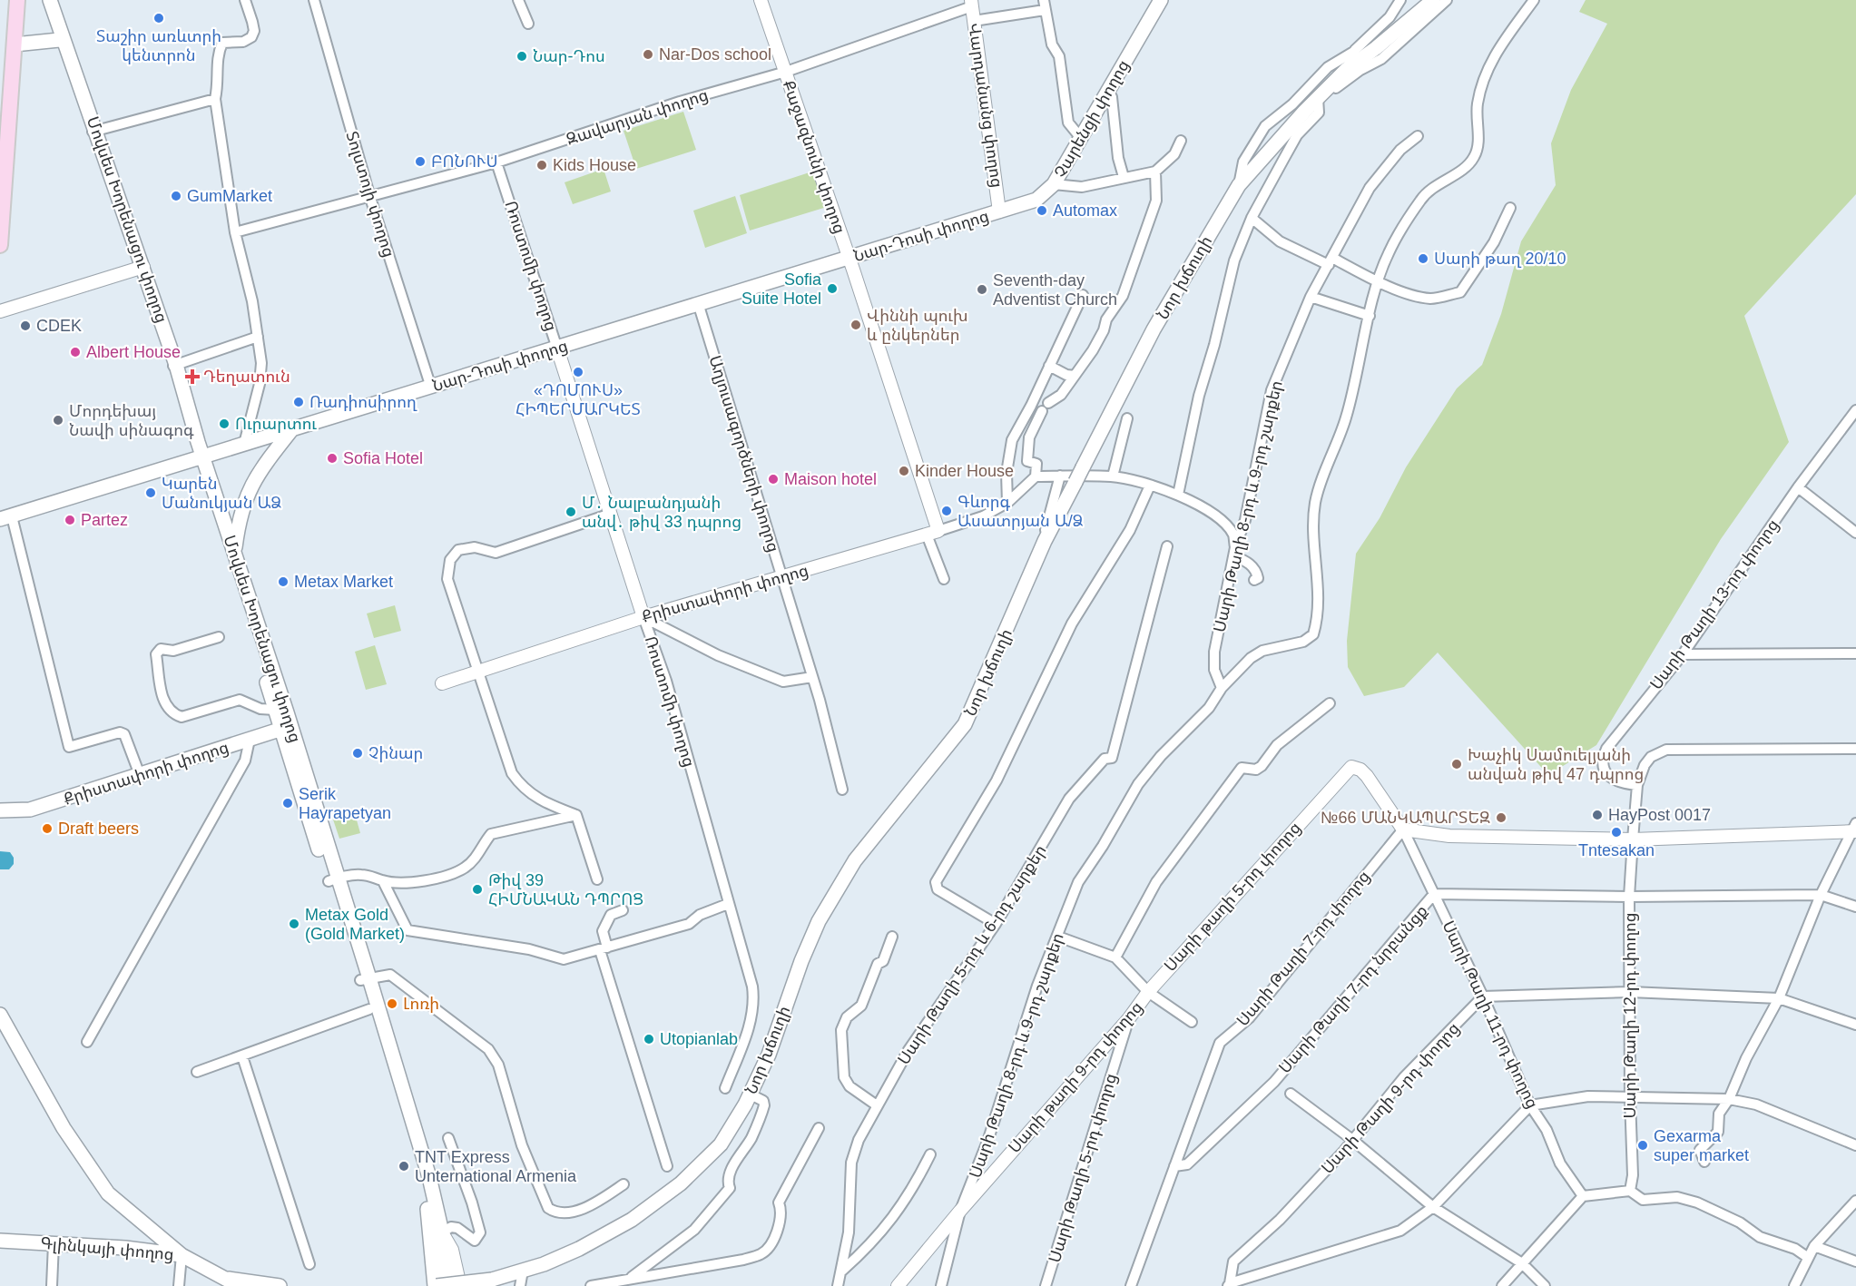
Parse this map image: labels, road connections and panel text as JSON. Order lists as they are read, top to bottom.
{
  "streets": {
    "main road": [
      "Չարենցի փողոց",
      "Մովսես Խորենացու փողոց",
      "Նար-Դոսի փողոց",
      "Նոր խճուղի",
      "Քրիստափորի փողոց",
      "Գլինկայի փողոց"
    ],
    "street": [
      "Վարդանանց փողոց",
      "Զավարյան փողոց",
      "Քաջազնունի փողոց",
      "Տոլստոյի փողոց",
      "Ռոստոմի փողոց",
      "Աղյուսագործների փողոց",
      "Սարի Թաղի 8-րդ և 9-րդ շարքեր",
      "Սարի Թաղի 13-րդ փողոց",
      "Սարի թաղի 5-րդ փողոց",
      "Սարի Թաղի 7-րդ փողոց",
      "Սարի Թաղի 5-րդ և 6-րդ շարքեր",
      "Սարի Թաղի 7-րդ նրբանցք",
      "Սարի Թաղի 11-րդ փողոց",
      "Սարի Թաղի 12-րդ փողոց",
      "Սարի թաղի 9-րդ փողոց",
      "Սարի Թաղի 9-րդ փողոց",
      "Սարի Թաղի 5-րդ փողոց"
    ]
  },
  "crossings": [
    ["Վարդանանց փողոց", "Զավարյան փողոց"],
    ["Վարդանանց փողոց", "Չարենցի փողոց"],
    ["Վարդանանց փողոց", "Նար-Դոսի փողոց"],
    ["Զավարյան փողոց", "Քաջազնունի փողոց"],
    ["Զավարյան փողոց", "Տոլստոյի փողոց"],
    ["Զավարյան փողոց", "Ռոստոմի փողոց"],
    ["Չարենցի փողոց", "Նար-Դոսի փողոց"],
    ["Քաջազնունի փողոց", "Նար-Դոսի փողոց"],
    ["Քաջազնունի փողոց", "Քրիստափորի փողոց"],
    ["Տոլստոյի փողոց", "Նար-Դոսի փողոց"],
    ["Մովսես Խորենացու փողոց", "Նար-Դոսի փողոց"],
    ["Մովսես Խորենացու փողոց", "Նոր խճուղի"],
    ["Մովսես Խորենացու փողոց", "Քրիստափորի փողոց"],
    ["Նար-Դոսի փողոց", "Ռոստոմի փողոց"],
    ["Նար-Դոսի փողոց", "Աղյուսագործների փողոց"],
    ["Ռոստոմի փողոց", "Քրիստափորի փողոց"],
    ["Աղյուսագործների փողոց", "Քրիստափորի փողոց"],
    ["Սարի Թաղի 8-րդ և 9-րդ շարքեր", "Սարի թաղի 9-րդ փողոց"],
    ["Սարի Թաղի 13-րդ փողոց", "Սարի Թաղի 12-րդ փողոց"],
    ["Սարի թաղի 5-րդ փողոց", "Սարի Թաղի 7-րդ փողոց"],
    ["Սարի թաղի 5-րդ փողոց", "Սարի Թաղի 11-րդ փողոց"],
    ["Սարի թաղի 5-րդ փողոց", "Սարի թաղի 9-րդ փողոց"],
    ["Սարի Թաղի 7-րդ փողոց", "Սարի Թաղի 7-րդ նրբանցք"],
    ["Սարի Թաղի 7-րդ փողոց", "Սարի Թաղի 11-րդ փողոց"],
    ["Սարի Թաղի 7-րդ նրբանցք", "Սարի Թաղի 11-րդ փողոց"],
    ["Սարի Թաղի 7-րդ նրբանցք", "Սարի Թաղի 12-րդ փողոց"],
    ["Սարի Թաղի 11-րդ փողոց", "Սարի Թաղի 9-րդ փողոց"],
    ["Սարի թաղի 9-րդ փողոց", "Սարի Թաղի 5-րդ փողոց"]
  ],
  "places": {
    "other": [
      "Տաշիր առևտրի կենտրոն",
      "Nar-Dos school",
      "Նար-Դոս",
      "ԲՈՆՈՒՍ",
      "Kids House",
      "GumMarket",
      "Automax",
      "Սարի թաղ 20/10",
      "Sofia Suite Hotel",
      "Seventh-day Adventist Church",
      "Վիննի պուխ և ընկերներ",
      "CDEK",
      "Albert House",
      "«ԴՈՄՈՒՍ» ՀԻՊԵՐՄԱՐԿԵՏ",
      "Ռադիոսիրող",
      "Մորդեխայ Նավի սինագոգ",
      "Ուրարտու",
      "Sofia Hotel",
      "Kinder House",
      "Maison hotel",
      "Կարեն Մանուկյան ԱՁ",
      "Գևորգ Ասատրյան Ա/Ձ",
      "Մ․ Նալբանդյանի անվ․ թիվ 33 դպրոց",
      "Partez",
      "Metax Market",
      "Չինար",
      "Խաչիկ Սամուելյանի անվան թիվ 47 դպրոց",
      "Serik Hayrapetyan",
      "HayPost 0017",
      "№66 ՄԱՆԿԱՊԱՐՏԵԶ",
      "Draft beers",
      "Tntesakan",
      "Թիվ 39 ՀԻՄՆԱԿԱՆ ԴՊՐՈՑ",
      "Metax Gold (Gold Market)",
      "Լոռի",
      "Utopianlab",
      "Gexarma super market",
      "TNT Express Unternational Armenia"
    ],
    "health": ["Դեղատուն"]
  }
}
